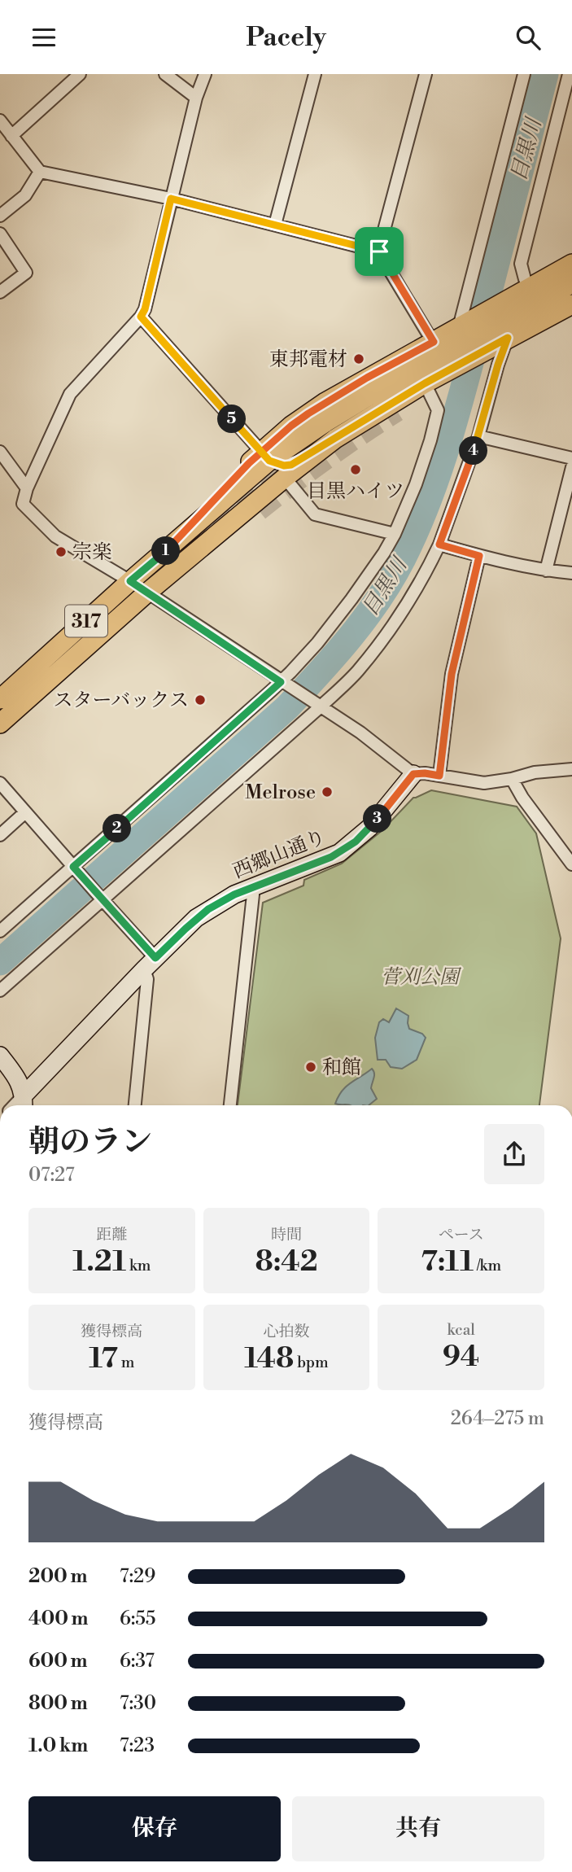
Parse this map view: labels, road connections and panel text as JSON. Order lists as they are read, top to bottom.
{
  "streets": {
    "main road": ["317"],
    "street": ["西郷山通り"]
  },
  "water": ["目黒川"],
  "parks": ["菅刈公園"],
  "places": [
    "東邦電材",
    "目黒ハイツ",
    "宗楽",
    "スターバックス",
    "Melrose",
    "和館"
  ],
  "page": {
    "header": "Pacely",
    "pins": [
      "5",
      "4",
      "1",
      "3",
      "2"
    ],
    "heading": ["朝のラン", "07:27"],
    "stats": [
      ["距離", "1.21 km"],
      ["時間", "8:42"],
      ["ペース", "7:11 /km"],
      ["獲得標高", "17 m"],
      ["心拍数", "148 bpm"],
      ["kcal", "94"]
    ],
    "chart": ["獲得標高", "264–275 m"],
    "list": [
      {
        "name": "200 m",
        "note": "7:29"
      },
      {
        "name": "400 m",
        "note": "6:55"
      },
      {
        "name": "600 m",
        "note": "6:37"
      },
      {
        "name": "800 m",
        "note": "7:30"
      },
      {
        "name": "1.0 km",
        "note": "7:23"
      }
    ],
    "buttons": ["保存", "共有"]
  }
}
